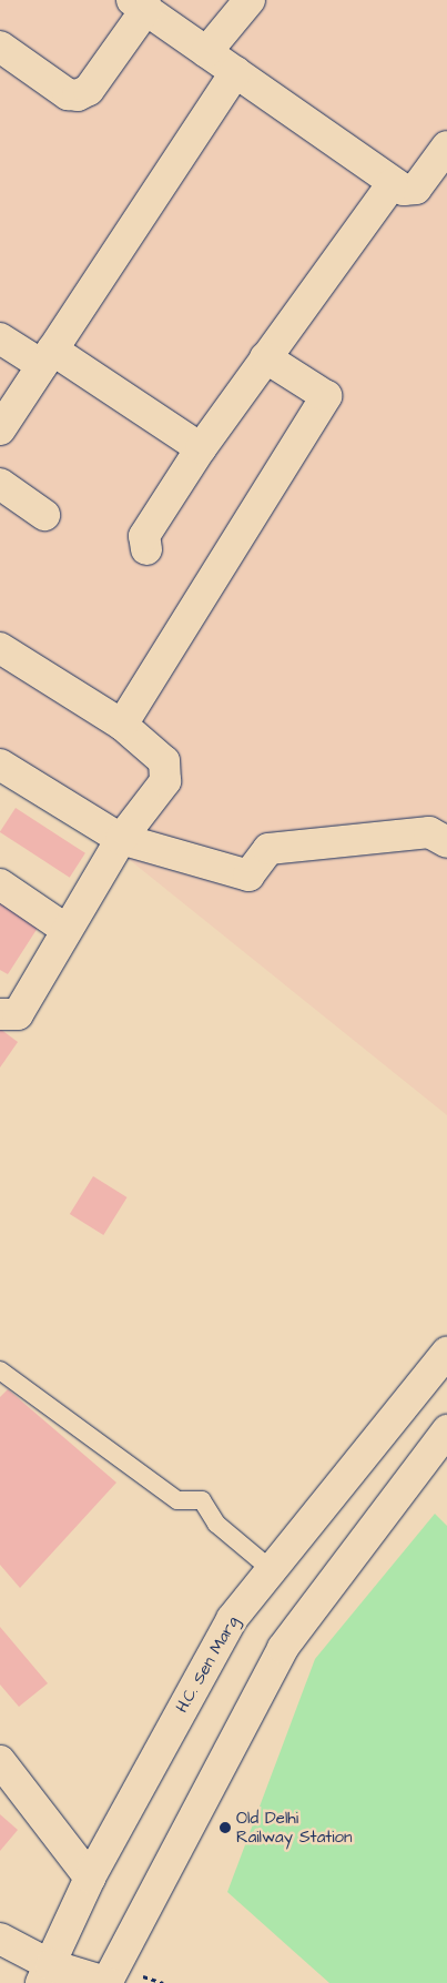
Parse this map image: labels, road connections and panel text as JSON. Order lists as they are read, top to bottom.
{
  "streets": {
    "street": ["H.C. Sen Marg"]
  },
  "places": ["Old Delhi Railway Station"]
}
